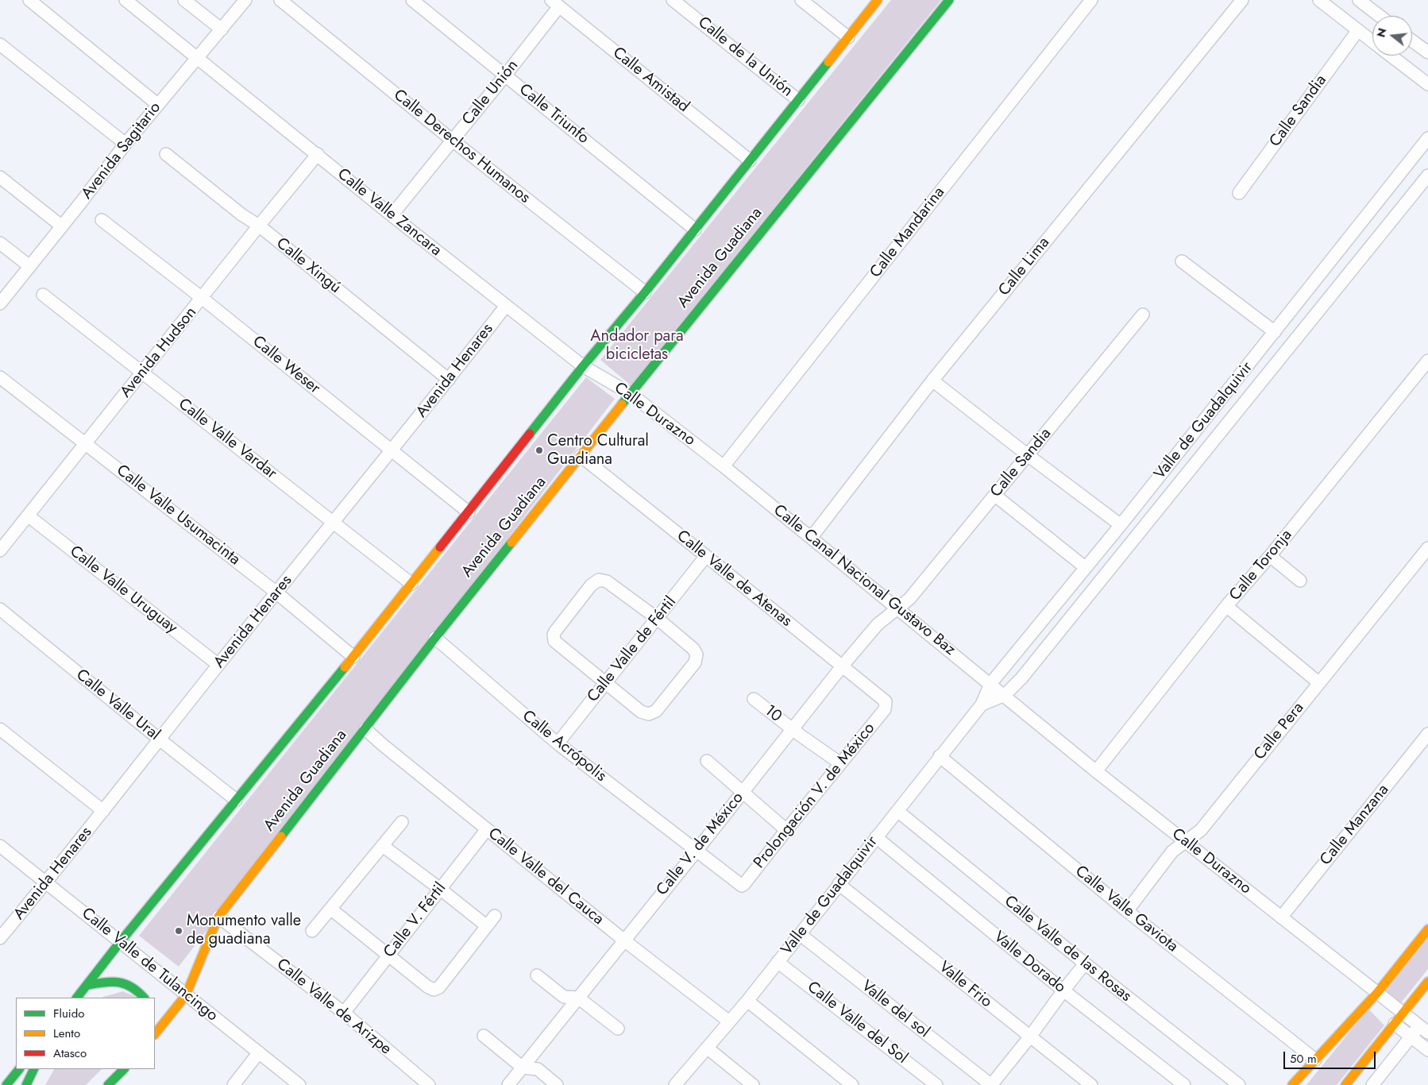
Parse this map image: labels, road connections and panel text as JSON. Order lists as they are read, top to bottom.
{
  "streets": {
    "street": [
      "Calle de la Unión",
      "Calle Amistad",
      "Calle Unión",
      "Calle Sandia",
      "Calle Triunfo",
      "Calle Derechos Humanos",
      "Avenida Sagitario",
      "Calle Valle Zancara",
      "Calle Mandarina",
      "Avenida Guadiana",
      "Calle Xingú",
      "Calle Lima",
      "Avenida Hudson",
      "Calle Weser",
      "Avenida Henares",
      "Calle Durazno",
      "Valle de Guadalquivir",
      "Calle Valle Vardar",
      "Calle Valle Usumacinta",
      "Calle Toronja",
      "Calle Valle de Atenas",
      "Calle Canal Nacional Gustavo Baz",
      "Calle Valle Uruguay",
      "Calle Valle de Fértil",
      "Calle Valle Ural",
      "10",
      "Calle Pera",
      "Calle Acrópolis",
      "Prolongación V. de México",
      "Calle Manzana",
      "Calle V. de México",
      "Calle Valle del Cauca",
      "Calle Valle Gaviota",
      "Calle V. Fértil",
      "Calle Valle de las Rosas",
      "Valle Dorado",
      "Calle Valle de Tulancingo",
      "Valle Frio",
      "Calle Valle de Arizpe",
      "Valle del sol",
      "Calle Valle del Sol"
    ]
  },
  "crossings": [
    ["Calle Amistad", "Calle Unión"],
    ["Calle Unión", "Calle Triunfo"],
    ["Calle Unión", "Calle Derechos Humanos"],
    ["Calle Unión", "Calle Valle Zancara"],
    ["Calle Sandia", "Calle Canal Nacional Gustavo Baz"],
    ["Calle Sandia", "Calle V. de México"],
    ["Avenida Sagitario", "Calle Valle Zancara"],
    ["Calle Valle Zancara", "Avenida Hudson"],
    ["Calle Valle Zancara", "Avenida Henares"],
    ["Calle Valle Zancara", "Calle Durazno"],
    ["Calle Mandarina", "Calle Durazno"],
    ["Calle Mandarina", "Calle Canal Nacional Gustavo Baz"],
    ["Avenida Guadiana", "Calle Durazno"],
    ["Avenida Guadiana", "Calle Valle de Atenas"],
    ["Avenida Guadiana", "Calle Acrópolis"],
    ["Avenida Guadiana", "Calle Valle del Cauca"],
    ["Avenida Guadiana", "Calle Valle de Tulancingo"],
    ["Avenida Guadiana", "Calle Valle de Arizpe"],
    ["Calle Xingú", "Avenida Hudson"],
    ["Calle Xingú", "Avenida Henares"],
    ["Calle Lima", "Calle Canal Nacional Gustavo Baz"],
    ["Avenida Hudson", "Calle Weser"],
    ["Avenida Hudson", "Calle Valle Vardar"],
    ["Avenida Hudson", "Calle Valle Usumacinta"],
    ["Avenida Hudson", "Calle Valle Uruguay"],
    ["Calle Weser", "Avenida Henares"],
    ["Avenida Henares", "Calle Valle Vardar"],
    ["Avenida Henares", "Calle Valle Usumacinta"],
    ["Avenida Henares", "Calle Valle Uruguay"],
    ["Avenida Henares", "Calle Valle Ural"],
    ["Avenida Henares", "Calle Valle de Tulancingo"],
    ["Calle Durazno", "Valle de Guadalquivir"],
    ["Calle Durazno", "Calle Toronja"],
    ["Calle Durazno", "Calle Canal Nacional Gustavo Baz"],
    ["Calle Durazno", "Calle Pera"],
    ["Calle Durazno", "Calle Manzana"],
    ["Valle de Guadalquivir", "Calle Canal Nacional Gustavo Baz"],
    ["Valle de Guadalquivir", "Calle Valle del Cauca"],
    ["Valle de Guadalquivir", "Calle Valle Gaviota"],
    ["Valle de Guadalquivir", "Calle Valle de las Rosas"],
    ["Valle de Guadalquivir", "Valle Dorado"],
    ["Valle de Guadalquivir", "Valle Frio"],
    ["Valle de Guadalquivir", "Valle del sol"],
    ["Valle de Guadalquivir", "Calle Valle del Sol"],
    ["Calle Valle de Atenas", "Calle Valle de Fértil"],
    ["Calle Valle de Atenas", "Prolongación V. de México"],
    ["Calle Valle de Atenas", "Calle V. de México"],
    ["Calle Canal Nacional Gustavo Baz", "Calle V. de México"],
    ["Calle Valle de Fértil", "Calle Acrópolis"],
    ["10", "Prolongación V. de México"],
    ["10", "Calle V. de México"],
    ["Calle Pera", "Calle Valle Gaviota"],
    ["Calle Acrópolis", "Prolongación V. de México"],
    ["Calle Acrópolis", "Calle V. de México"],
    ["Calle V. de México", "Calle Valle del Cauca"],
    ["Calle Valle del Cauca", "Calle V. Fértil"],
    ["Calle V. Fértil", "Calle Valle de Arizpe"]
  ],
  "parks": ["Andador para bicicletas"],
  "places": ["Centro Cultural Guadiana", "Monumento valle de guadiana"],
  "legend": ["Fluido", "Lento", "Atasco"],
  "scale_bar": "50 m",
  "north": "left"
}
